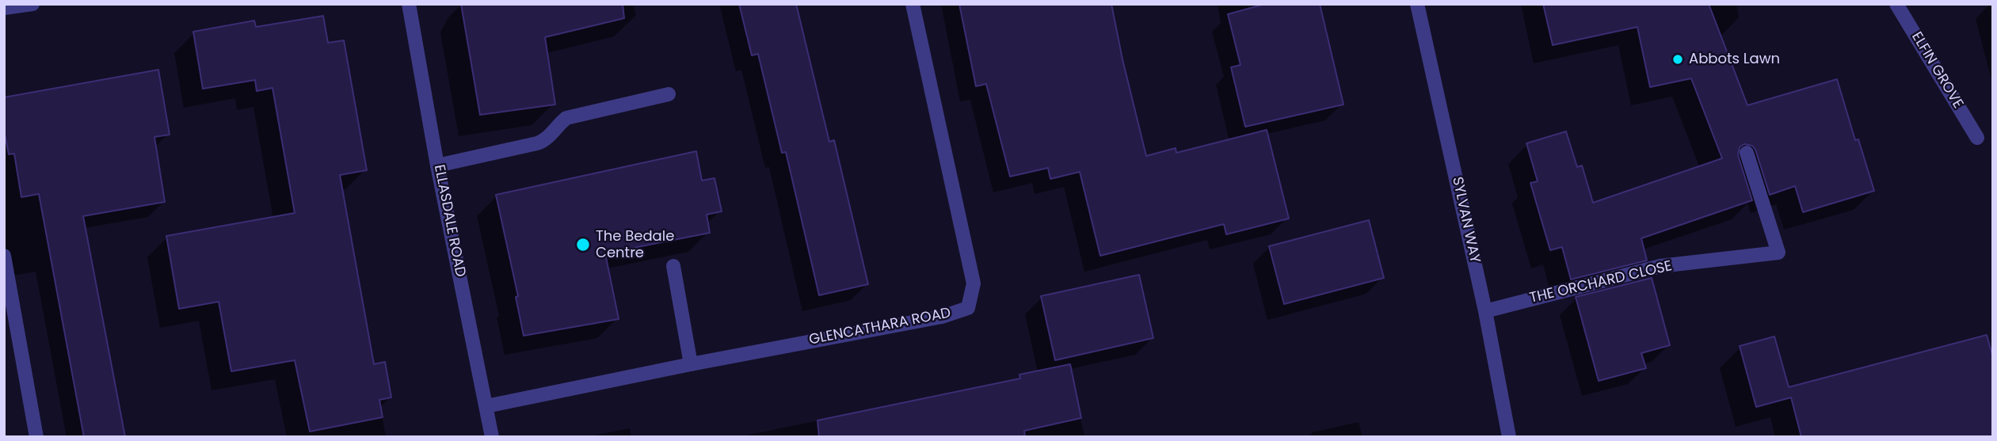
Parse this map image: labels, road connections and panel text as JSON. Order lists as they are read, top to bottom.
{
  "streets": {
    "street": [
      "ELFIN GROVE",
      "SYLVAN WAY",
      "ELLASDALE ROAD",
      "THE ORCHARD CLOSE",
      "GLENCATHARA ROAD"
    ]
  },
  "crossings": [
    ["SYLVAN WAY", "THE ORCHARD CLOSE"],
    ["ELLASDALE ROAD", "GLENCATHARA ROAD"]
  ],
  "places": ["Abbots Lawn", "The Bedale Centre"]
}
